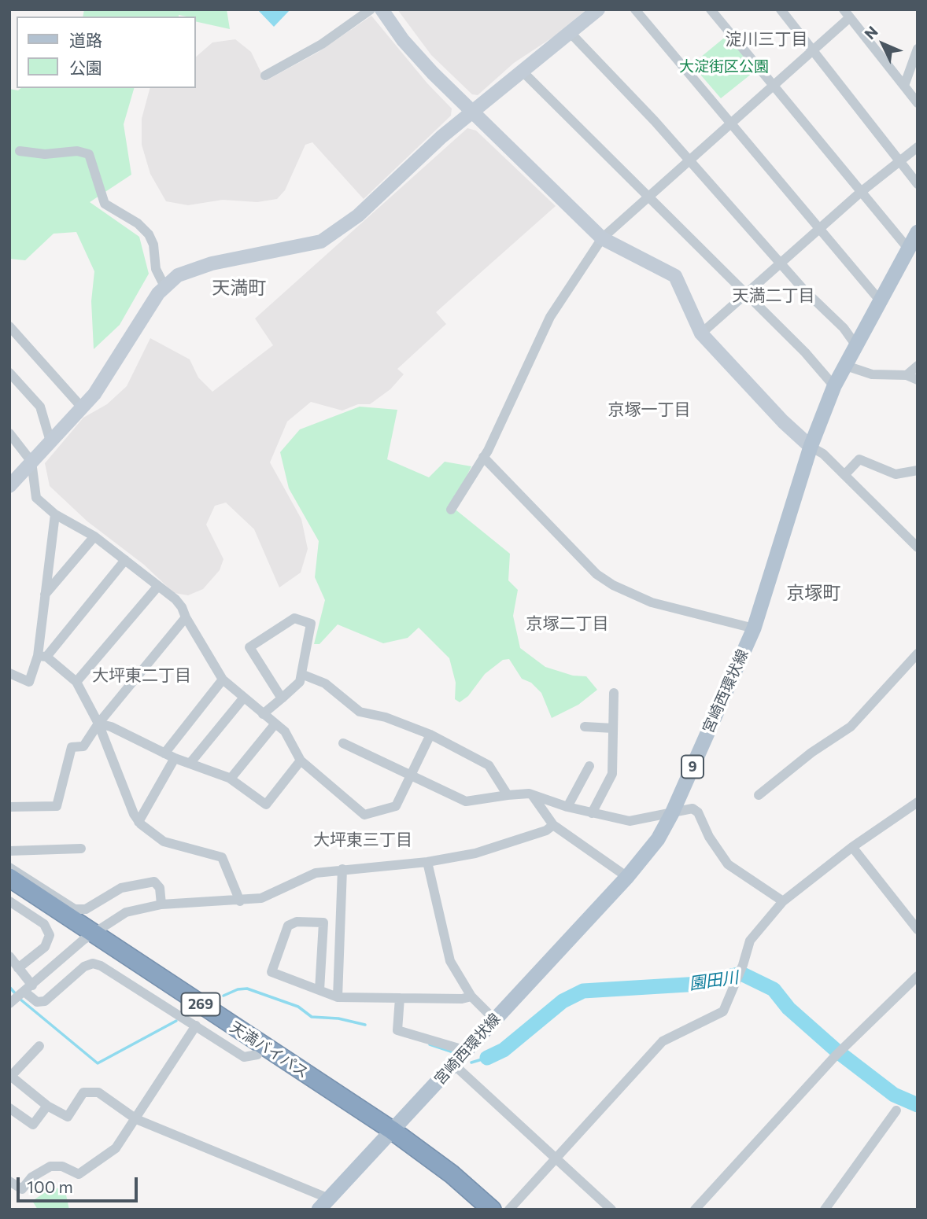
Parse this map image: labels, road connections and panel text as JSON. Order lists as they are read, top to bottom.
{
  "streets": {
    "highway": ["269", "天満バイパス"],
    "main road": ["宮崎西環状線", "9"]
  },
  "crossings": [
    ["宮崎西環状線", "269"],
    ["宮崎西環状線", "天満バイパス"],
    ["269", "天満バイパス"]
  ],
  "districts": [
    "淀川三丁目",
    "天満町",
    "天満二丁目",
    "京塚一丁目",
    "京塚町",
    "京塚二丁目",
    "大坪東二丁目",
    "大坪東三丁目"
  ],
  "water": ["園田川"],
  "parks": ["大淀街区公園"],
  "legend": ["道路", "公園"],
  "scale_bar": "100 m",
  "north": "top left"
}
